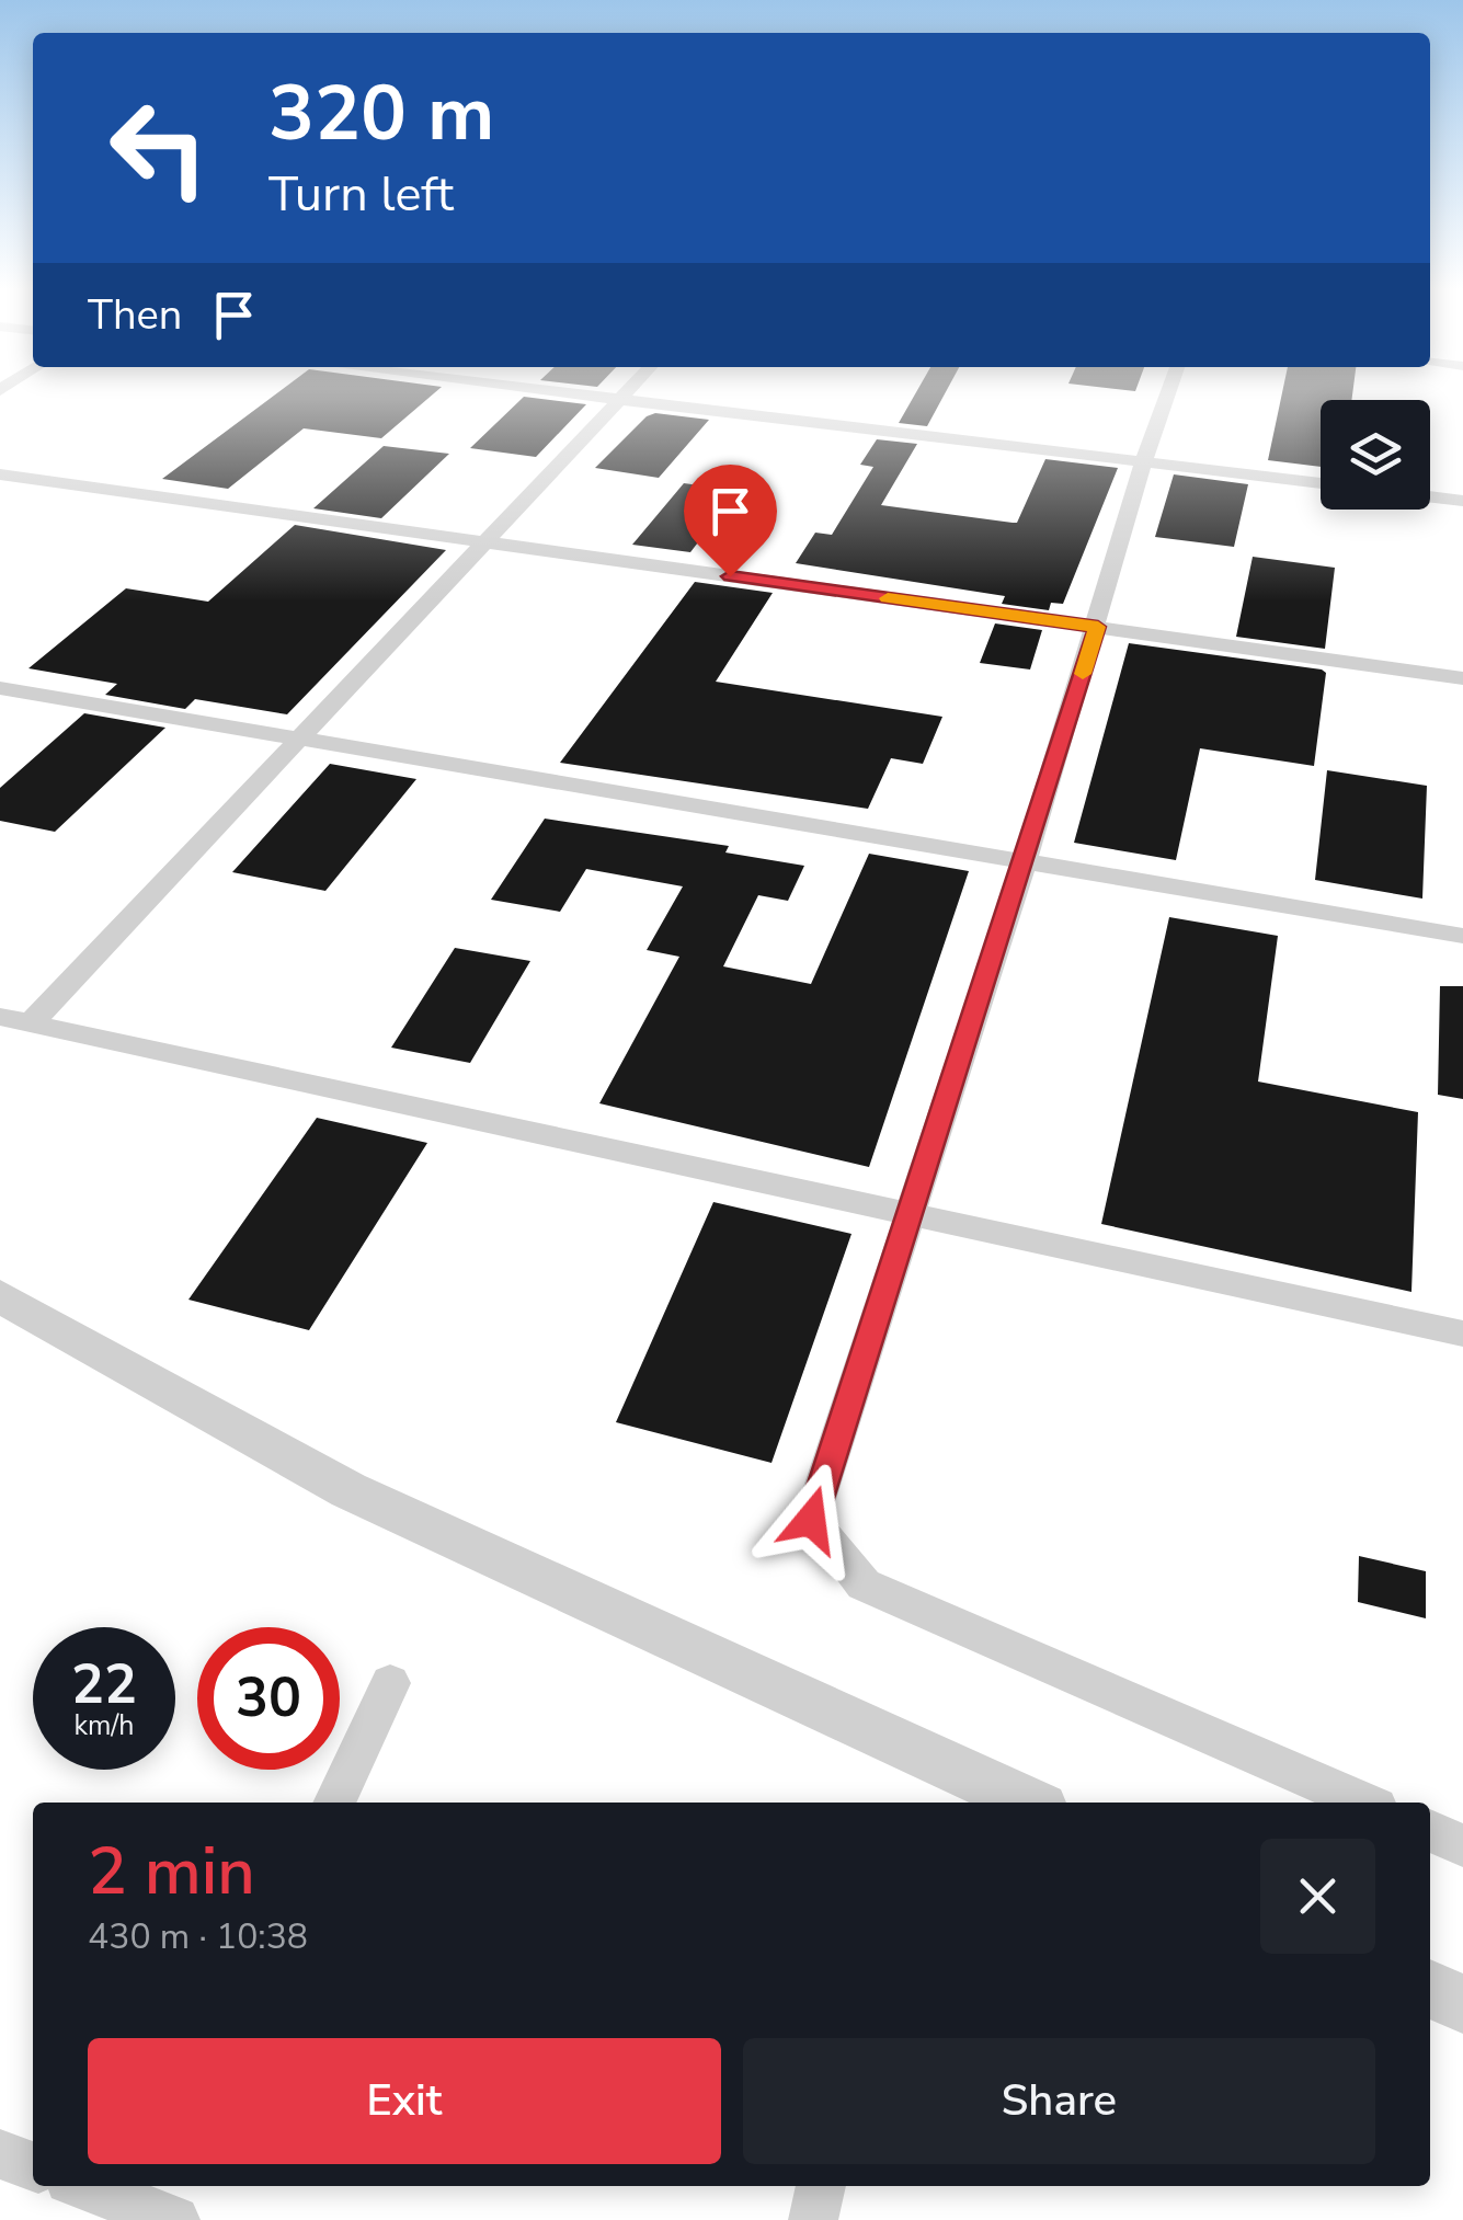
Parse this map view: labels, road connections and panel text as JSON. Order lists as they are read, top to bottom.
{
  "page": {
    "turn": ["320 m", "Turn left"],
    "then": "Then",
    "speed": "22 km/h",
    "limit": "30",
    "heading": ["2 min", "430 m · 10:38"],
    "buttons": ["Exit", "Share"]
  }
}
